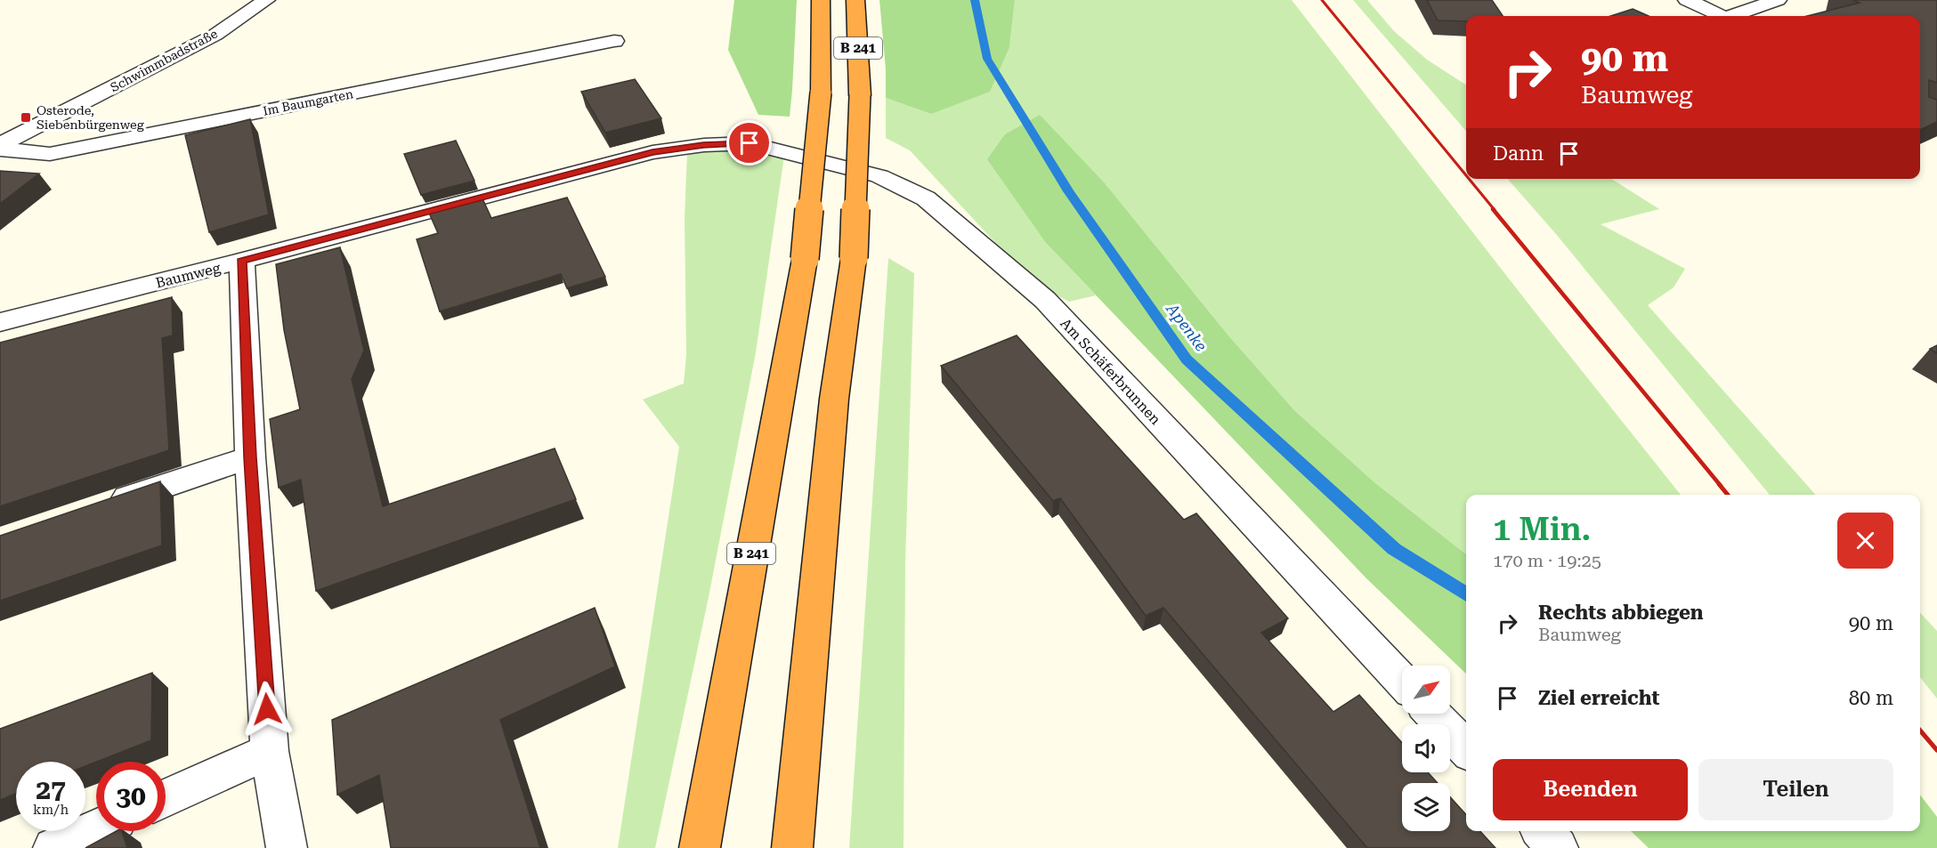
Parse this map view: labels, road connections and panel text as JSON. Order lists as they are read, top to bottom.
{
  "streets": {
    "highway": ["B 241"],
    "street": [
      "Schwimmbadstraße",
      "Im Baumgarten",
      "Baumweg",
      "Am Schäferbrunnen"
    ]
  },
  "crossings": [
    ["Baumweg", "Am Schäferbrunnen"]
  ],
  "water": ["Apenke"],
  "places": {
    "transit": ["Osterode, Siebenbürgenweg"]
  },
  "north": "top right",
  "page": {
    "turn": ["90 m", "Baumweg"],
    "then": "Dann",
    "heading": ["1 Min.", "170 m · 19:25"],
    "list": [
      {
        "name": "Rechts abbiegen",
        "note": "Baumweg",
        "value": "90 m"
      },
      {
        "name": "Ziel erreicht",
        "value": "80 m"
      }
    ],
    "buttons": ["Beenden", "Teilen"],
    "speed": "27 km/h",
    "limit": "30"
  }
}
